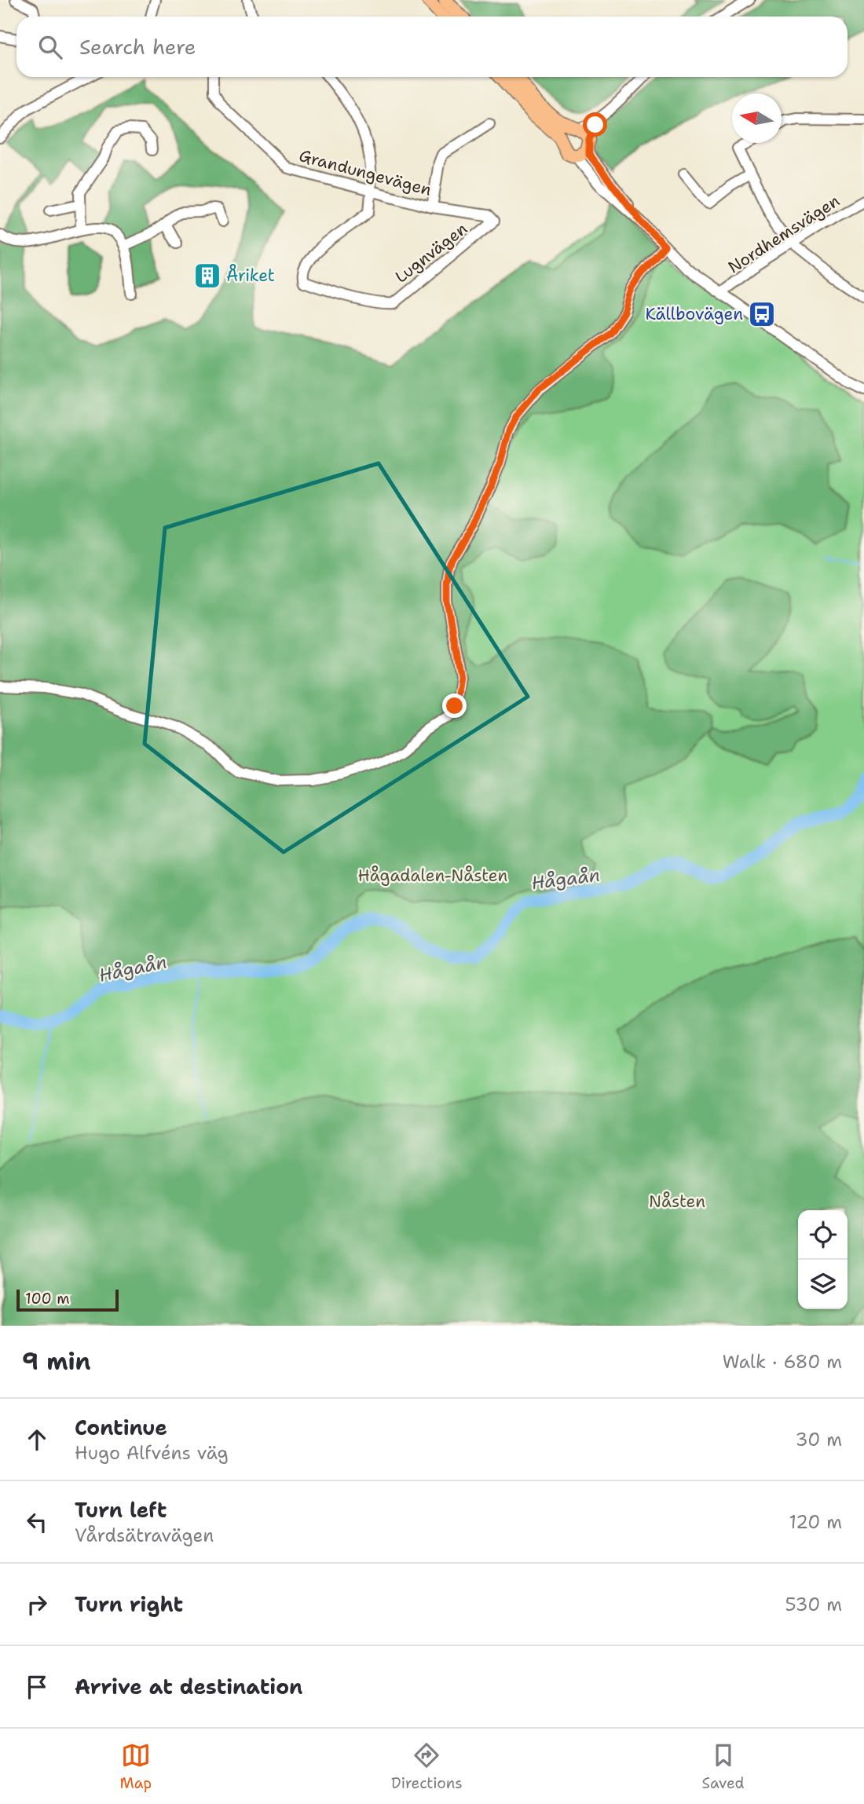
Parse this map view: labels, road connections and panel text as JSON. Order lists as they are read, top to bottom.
{
  "streets": {
    "street": ["Grandungevägen", "Nordhemsvägen", "Lugnvägen"]
  },
  "crossings": [
    ["Grandungevägen", "Lugnvägen"]
  ],
  "water": ["Hågaån"],
  "parks": ["Hågadalen-Nåsten", "Nåsten"],
  "places": {
    "building": ["Åriket"],
    "bus stop": ["Källbovägen"]
  },
  "scale_bar": "100 m",
  "north": "left",
  "page": {
    "search": "Search here",
    "scale": "100 m",
    "heading": ["9 min", "Walk · 680 m"],
    "list": [
      ["Continue", "Hugo Alfvéns väg", "30 m"],
      ["Turn left", "Vårdsätravägen", "120 m"],
      ["Turn right", "530 m"],
      "Arrive at destination"
    ],
    "nav": ["Map", "Directions", "Saved"]
  }
}
